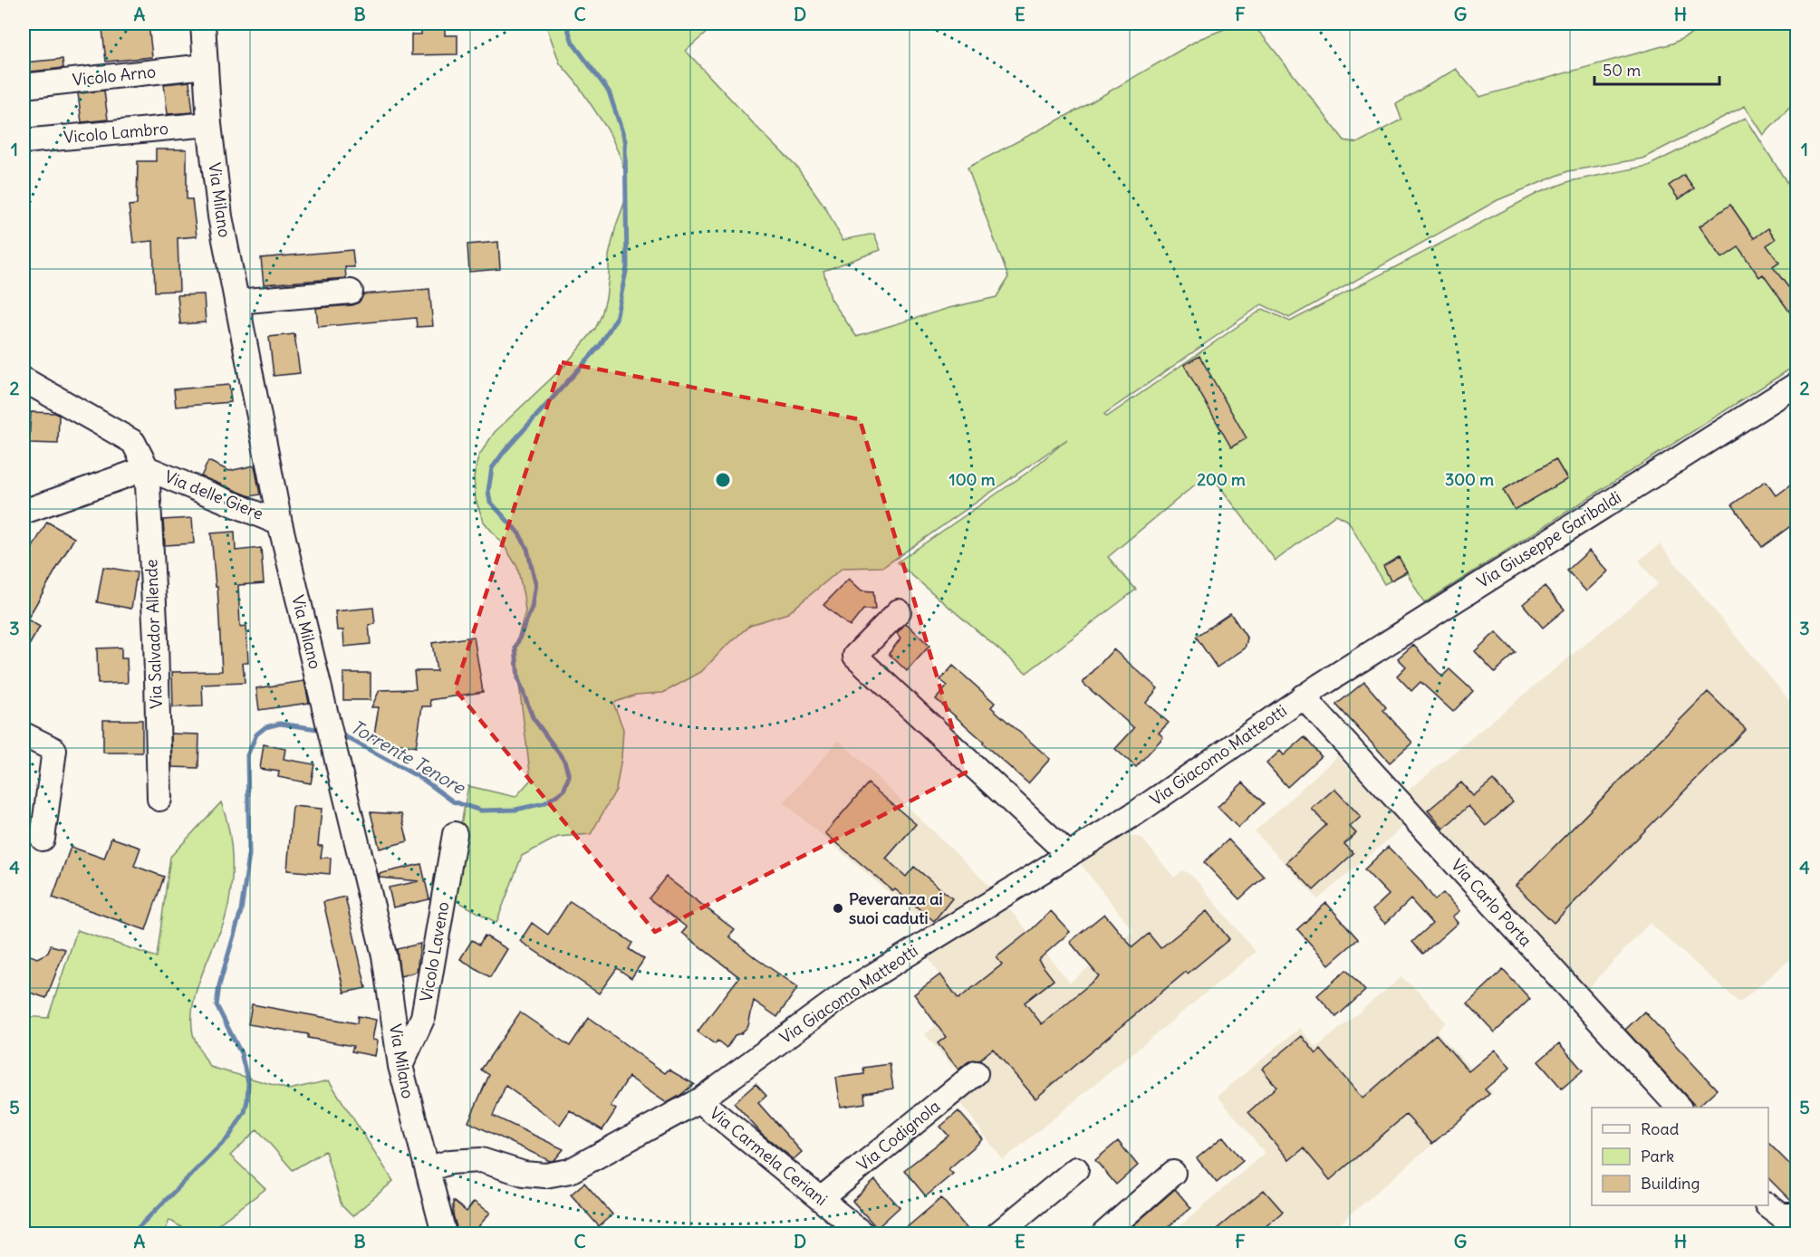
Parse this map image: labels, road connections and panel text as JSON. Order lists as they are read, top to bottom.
{
  "streets": {
    "street": [
      "Vicolo Arno",
      "Vicolo Lambro",
      "Via Milano",
      "Via delle Giere",
      "Via Giuseppe Garibaldi",
      "Via Salvador Allende",
      "Via Giacomo Matteotti",
      "Via Carlo Porta",
      "Vicolo Laveno",
      "Via Codignola",
      "Via Carmela Ceriani"
    ]
  },
  "crossings": [
    ["Vicolo Arno", "Via Milano"],
    ["Vicolo Lambro", "Via Milano"],
    ["Via Milano", "Via delle Giere"],
    ["Via Milano", "Via Giacomo Matteotti"],
    ["Via Milano", "Vicolo Laveno"],
    ["Via delle Giere", "Via Salvador Allende"],
    ["Via Giuseppe Garibaldi", "Via Giacomo Matteotti"],
    ["Via Giuseppe Garibaldi", "Via Carlo Porta"],
    ["Via Giacomo Matteotti", "Via Carlo Porta"],
    ["Via Giacomo Matteotti", "Via Carmela Ceriani"],
    ["Via Codignola", "Via Carmela Ceriani"]
  ],
  "water": ["Torrente Tenore"],
  "places": ["Peveranza ai suoi caduti"],
  "legend": ["Road", "Park", "Building"],
  "scale_bar": "50 m",
  "grid": {
    "columns": [
      "A",
      "B",
      "C",
      "D",
      "E",
      "F",
      "G",
      "H"
    ],
    "rows": [
      "1",
      "2",
      "3",
      "4",
      "5"
    ]
  },
  "rings": ["100 m", "200 m", "300 m"]
}
